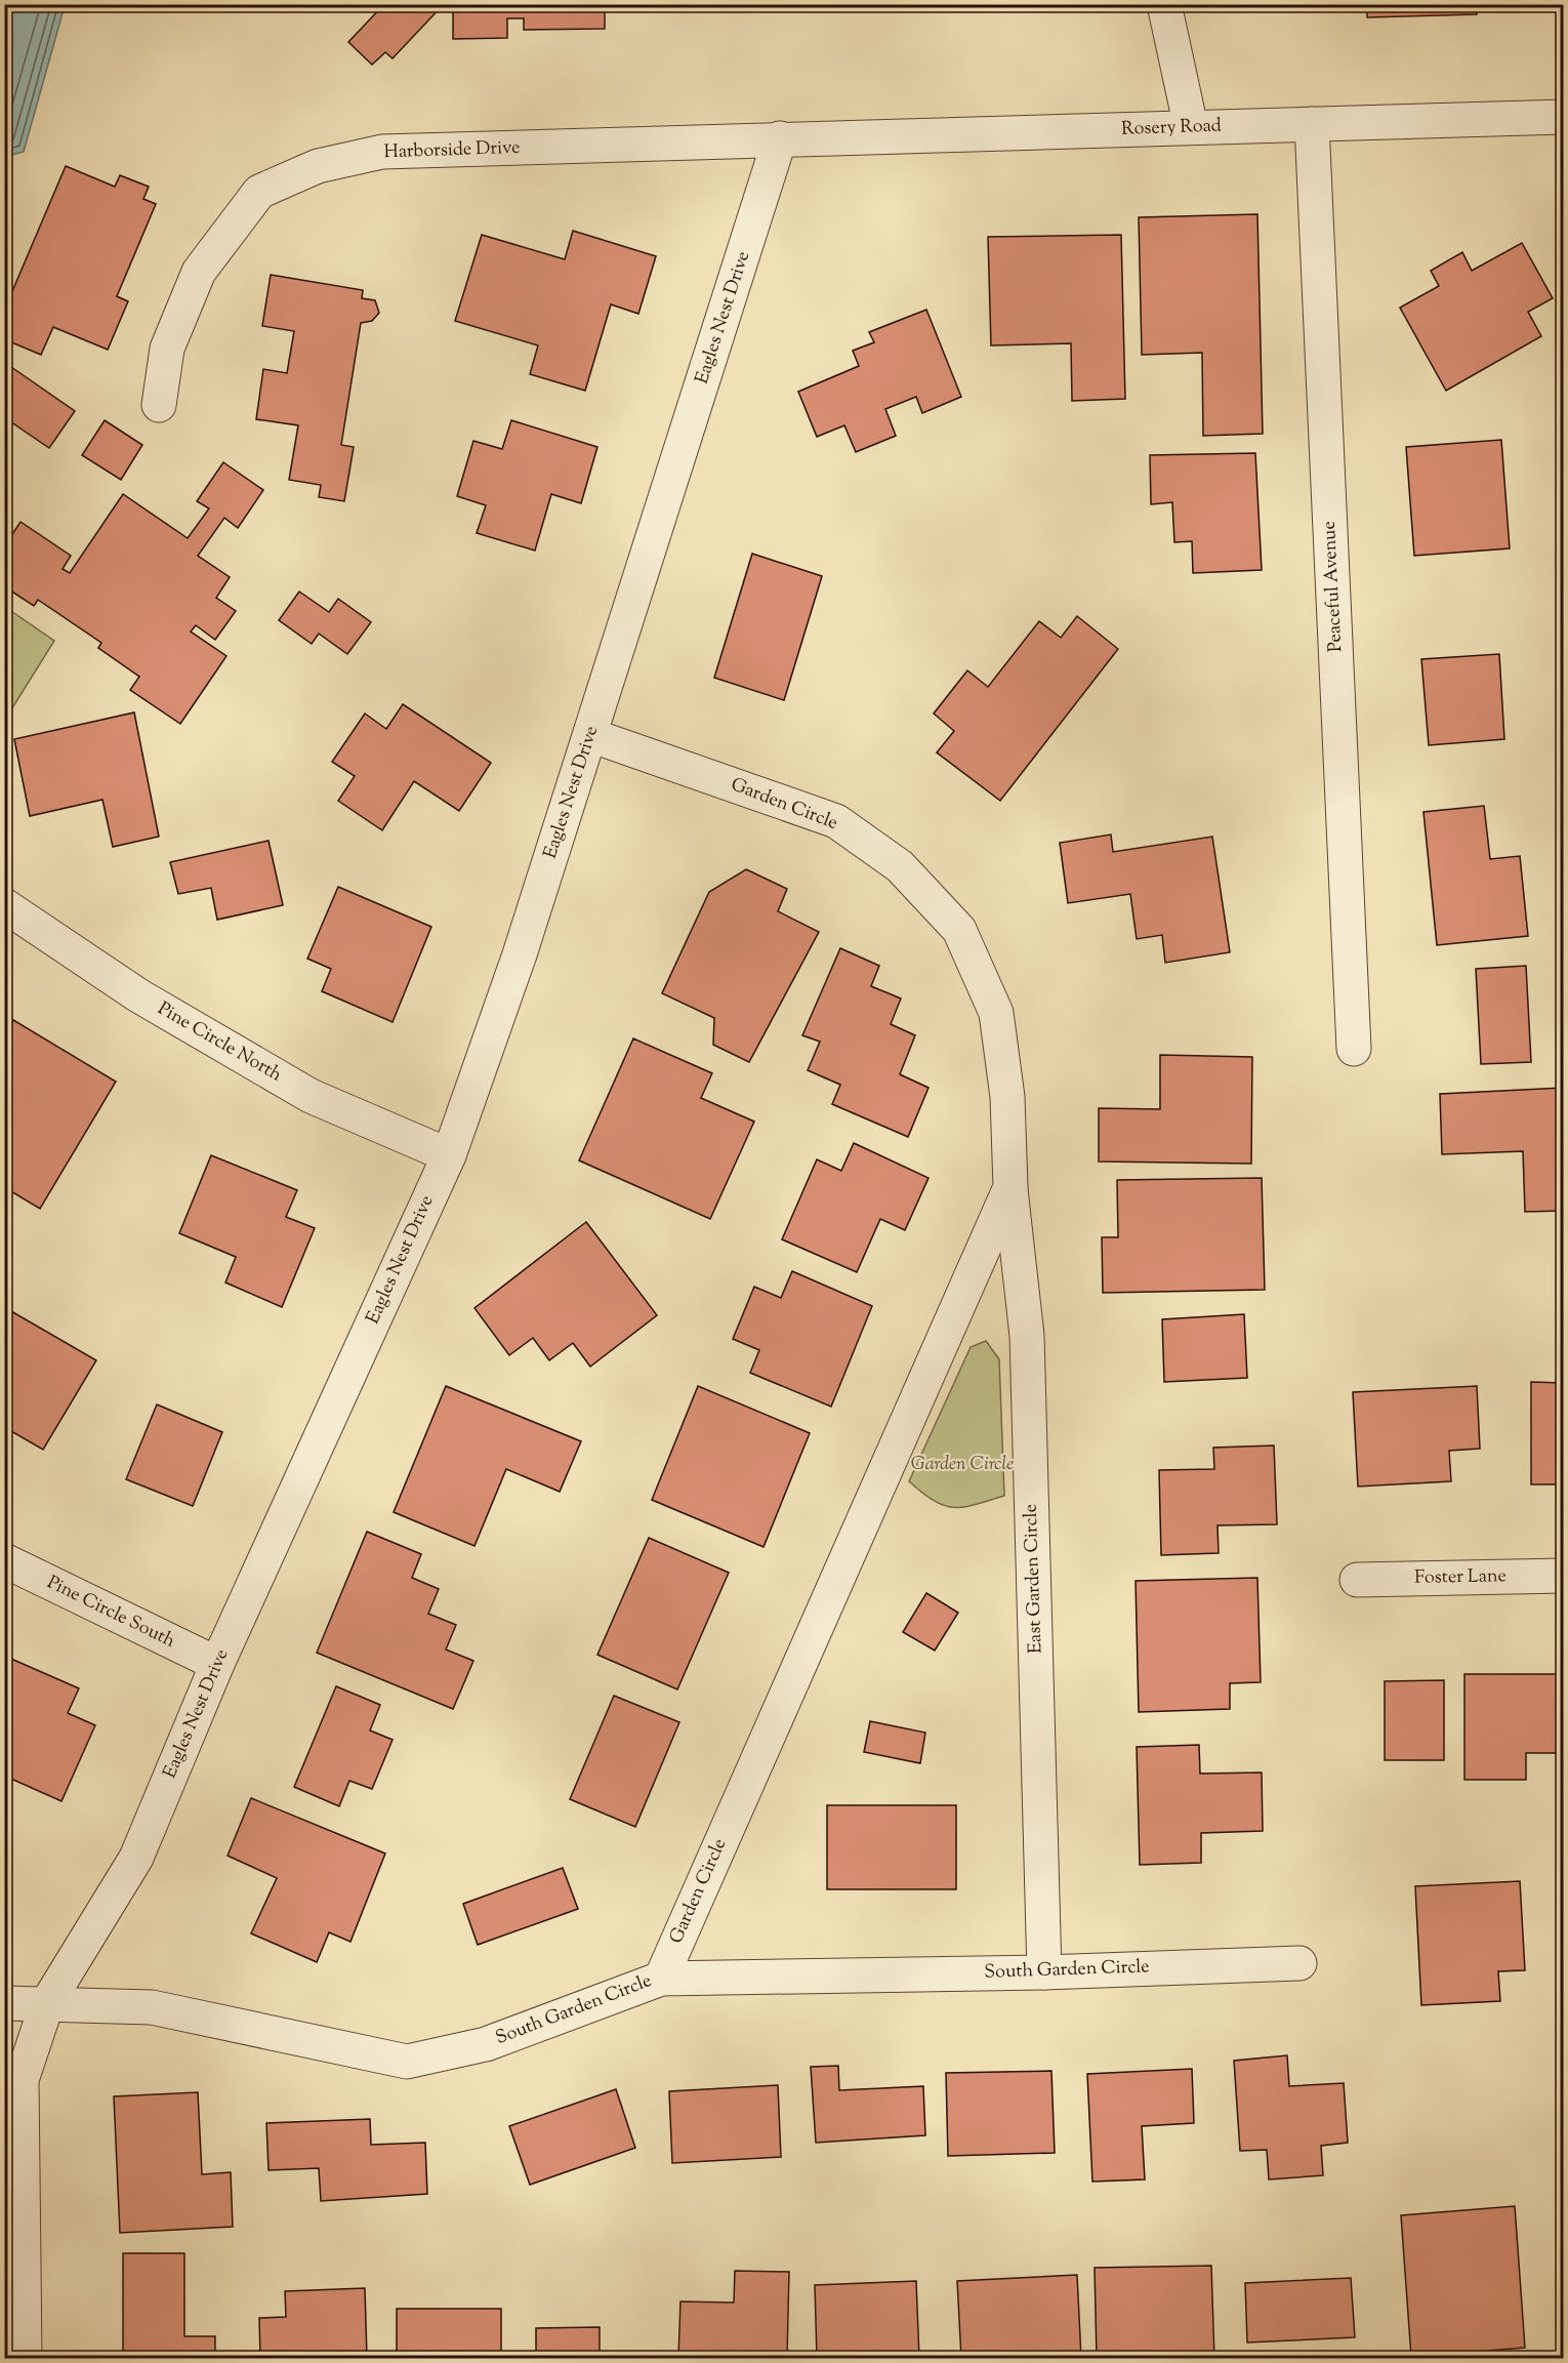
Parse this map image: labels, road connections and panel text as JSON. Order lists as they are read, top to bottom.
{
  "streets": {
    "street": [
      "Rosery Road",
      "Harborside Drive",
      "Eagles Nest Drive",
      "Peaceful Avenue",
      "Garden Circle",
      "Pine Circle North",
      "Foster Lane",
      "East Garden Circle",
      "Pine Circle South",
      "South Garden Circle"
    ]
  },
  "crossings": [
    ["Rosery Road", "Harborside Drive"],
    ["Rosery Road", "Eagles Nest Drive"],
    ["Rosery Road", "Peaceful Avenue"],
    ["Harborside Drive", "Eagles Nest Drive"],
    ["Eagles Nest Drive", "Garden Circle"],
    ["Eagles Nest Drive", "Pine Circle North"],
    ["Eagles Nest Drive", "Pine Circle South"],
    ["Eagles Nest Drive", "South Garden Circle"],
    ["Garden Circle", "East Garden Circle"],
    ["Garden Circle", "South Garden Circle"],
    ["East Garden Circle", "South Garden Circle"]
  ],
  "parks": ["Garden Circle"]
}
